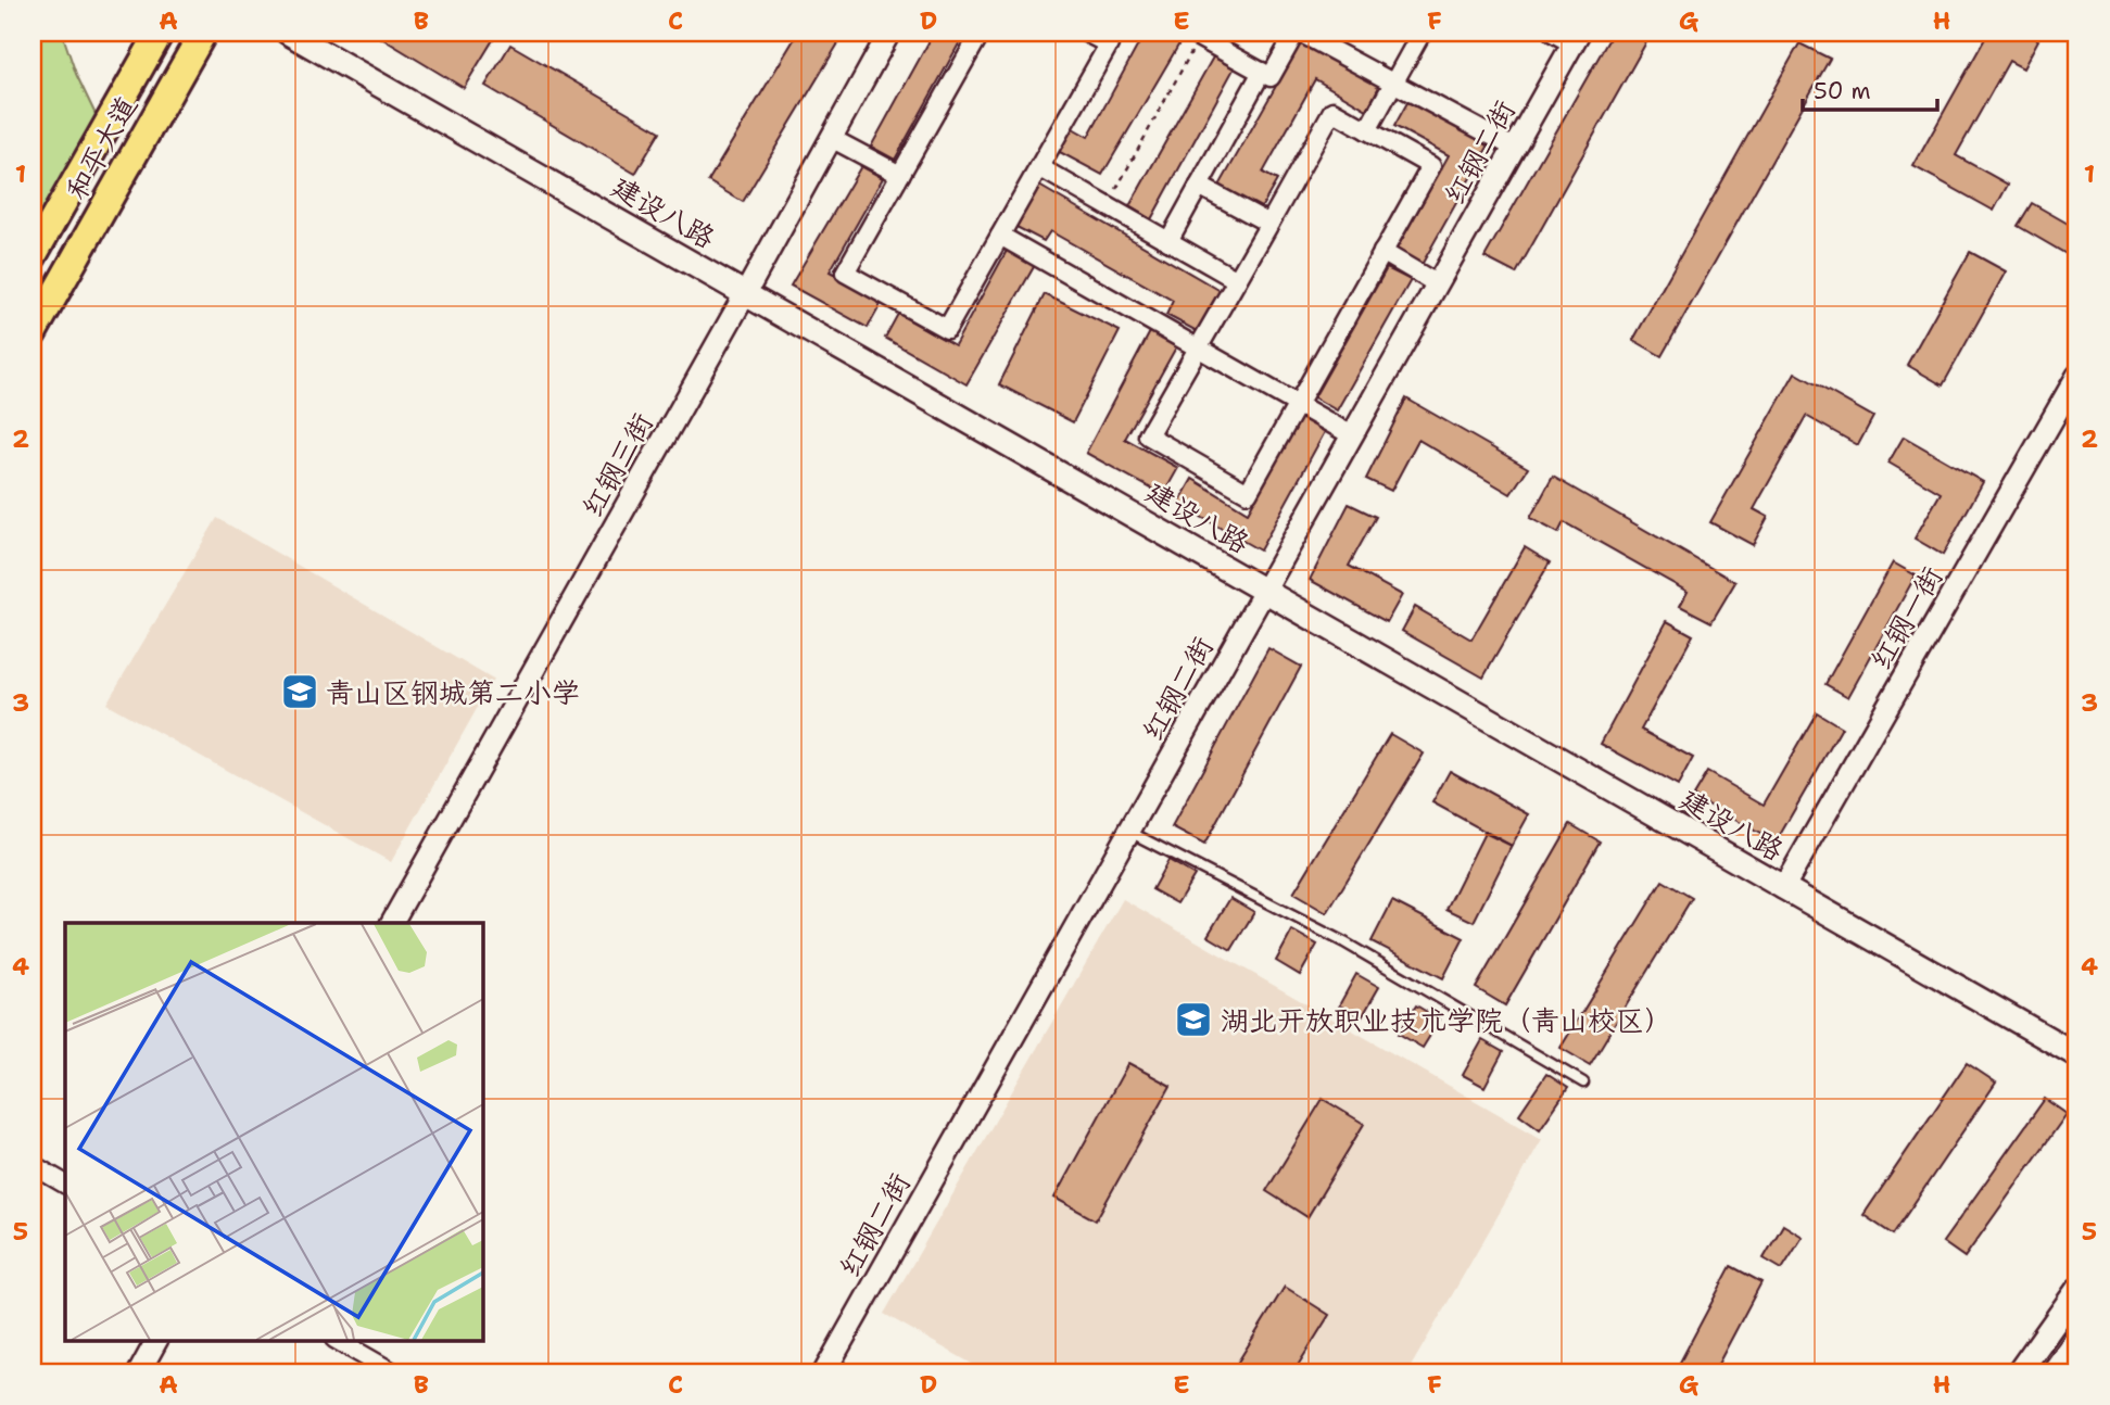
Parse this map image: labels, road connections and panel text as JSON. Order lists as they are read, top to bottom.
{
  "streets": {
    "main road": ["和平大道", "建设八路"],
    "street": ["红钢二街", "红钢三街", "红钢一街"]
  },
  "crossings": [
    ["红钢二街", "建设八路"],
    ["建设八路", "红钢三街"],
    ["建设八路", "红钢一街"]
  ],
  "places": {
    "school or university": ["青山区钢城第二小学", "湖北开放职业技术学院（青山校区）"]
  },
  "scale_bar": "50 m",
  "grid": {
    "columns": [
      "A",
      "B",
      "C",
      "D",
      "E",
      "F",
      "G",
      "H"
    ],
    "rows": [
      "1",
      "2",
      "3",
      "4",
      "5"
    ]
  }
}
